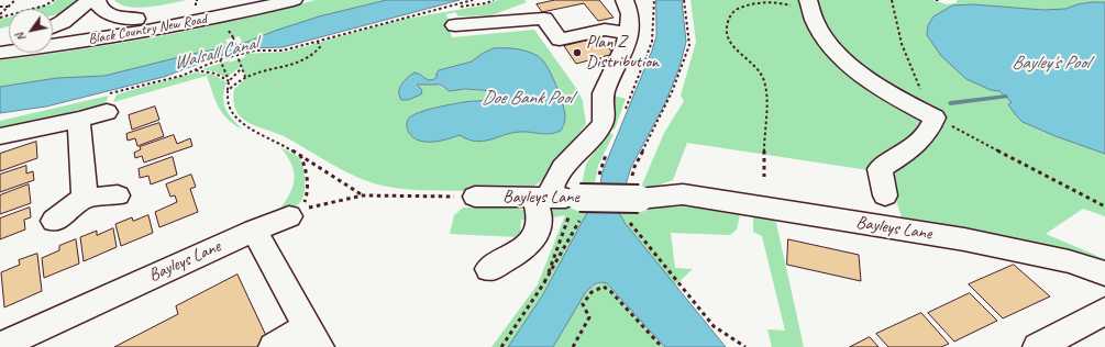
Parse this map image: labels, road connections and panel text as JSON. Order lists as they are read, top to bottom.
{
  "streets": {
    "main road": ["Black Country New Road", "Bayleys Lane"]
  },
  "water": ["Walsall Canal", "Bayley's Pool", "Doe Bank Pool"],
  "places": ["Plan Z Distribution"],
  "north": "bottom left"
}
